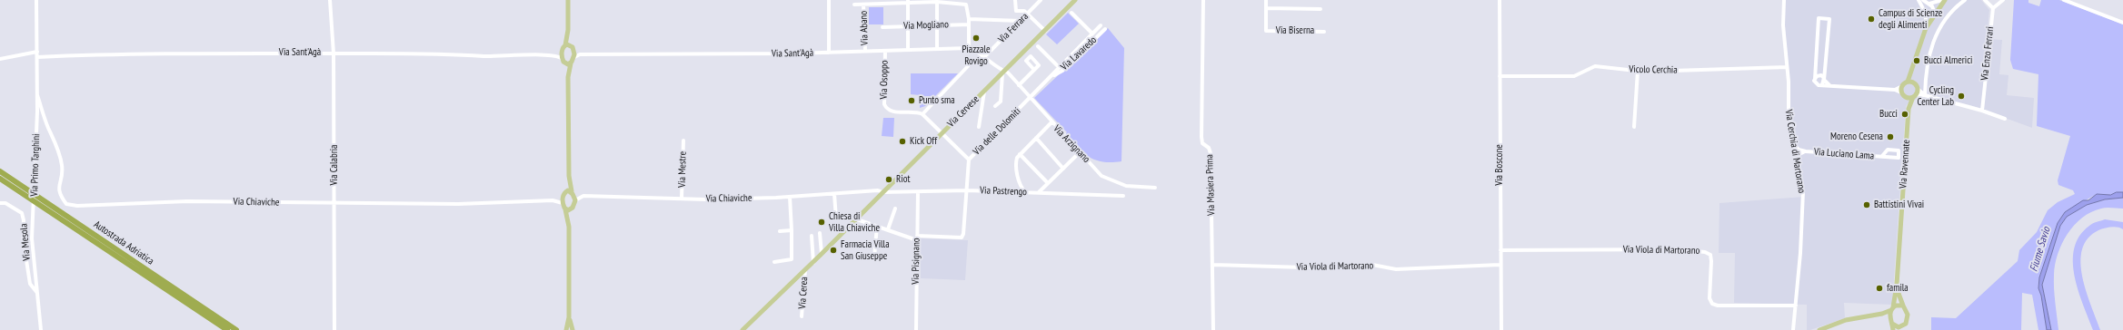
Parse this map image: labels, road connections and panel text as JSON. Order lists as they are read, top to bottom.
{
  "streets": {
    "highway": ["Autostrada Adriatica"],
    "main road": ["Via Cervese", "Via Ravennate"],
    "street": [
      "Via Mogliano",
      "Via Abano",
      "Via Ferrara",
      "Via Biserna",
      "Via Sant'Agà",
      "Via Lavaredo",
      "Via Enzo Ferrari",
      "Vicolo Cerchia",
      "Via Osoppo",
      "Via delle Dolomiti",
      "Via Arzignano",
      "Via Cerchia di Martorano",
      "Via Luciano Lama",
      "Via Primo Targhini",
      "Via Calabria",
      "Via Boscone",
      "Via Mestre",
      "Via Masiera Prima",
      "Via Pastrengo",
      "Via Chiaviche",
      "Via Mesola",
      "Via Viola di Martorano",
      "Via Pisignano",
      "Via Cerea"
    ]
  },
  "crossings": [
    ["Via Abano", "Via Sant'Agà"],
    ["Via Ferrara", "Via Sant'Agà"],
    ["Via Sant'Agà", "Via Osoppo"],
    ["Via Sant'Agà", "Via Cervese"],
    ["Via Sant'Agà", "Via Arzignano"],
    ["Via Sant'Agà", "Via Primo Targhini"],
    ["Via Sant'Agà", "Via Calabria"],
    ["Via Lavaredo", "Via delle Dolomiti"],
    ["Via Lavaredo", "Via Arzignano"],
    ["Vicolo Cerchia", "Via Cerchia di Martorano"],
    ["Vicolo Cerchia", "Via Boscone"],
    ["Via Cervese", "Via Arzignano"],
    ["Via Cervese", "Via Pastrengo"],
    ["Via Cervese", "Via Chiaviche"],
    ["Via Cervese", "Via Cerea"],
    ["Via delle Dolomiti", "Via Arzignano"],
    ["Via delle Dolomiti", "Via Pastrengo"],
    ["Via delle Dolomiti", "Via Pisignano"],
    ["Via Cerchia di Martorano", "Via Luciano Lama"],
    ["Via Cerchia di Martorano", "Via Viola di Martorano"],
    ["Via Primo Targhini", "Via Chiaviche"],
    ["Via Primo Targhini", "Via Mesola"],
    ["Via Calabria", "Via Chiaviche"],
    ["Via Boscone", "Via Viola di Martorano"],
    ["Via Mestre", "Via Chiaviche"],
    ["Via Masiera Prima", "Via Viola di Martorano"],
    ["Via Pastrengo", "Via Chiaviche"],
    ["Via Pastrengo", "Via Pisignano"]
  ],
  "water": ["Fiume Savio"],
  "places": [
    "Campus di Scienze degli Alimenti",
    "Piazzale Rovigo",
    "Bucci Almerici",
    "Cycling Center Lab",
    "Punto sma",
    "Bucci",
    "Moreno Cesena",
    "Kick Off",
    "Riot",
    "Battistini Vivai",
    "Chiesa di Villa Chiaviche",
    "Farmacia Villa San Giuseppe",
    "famila"
  ]
}
